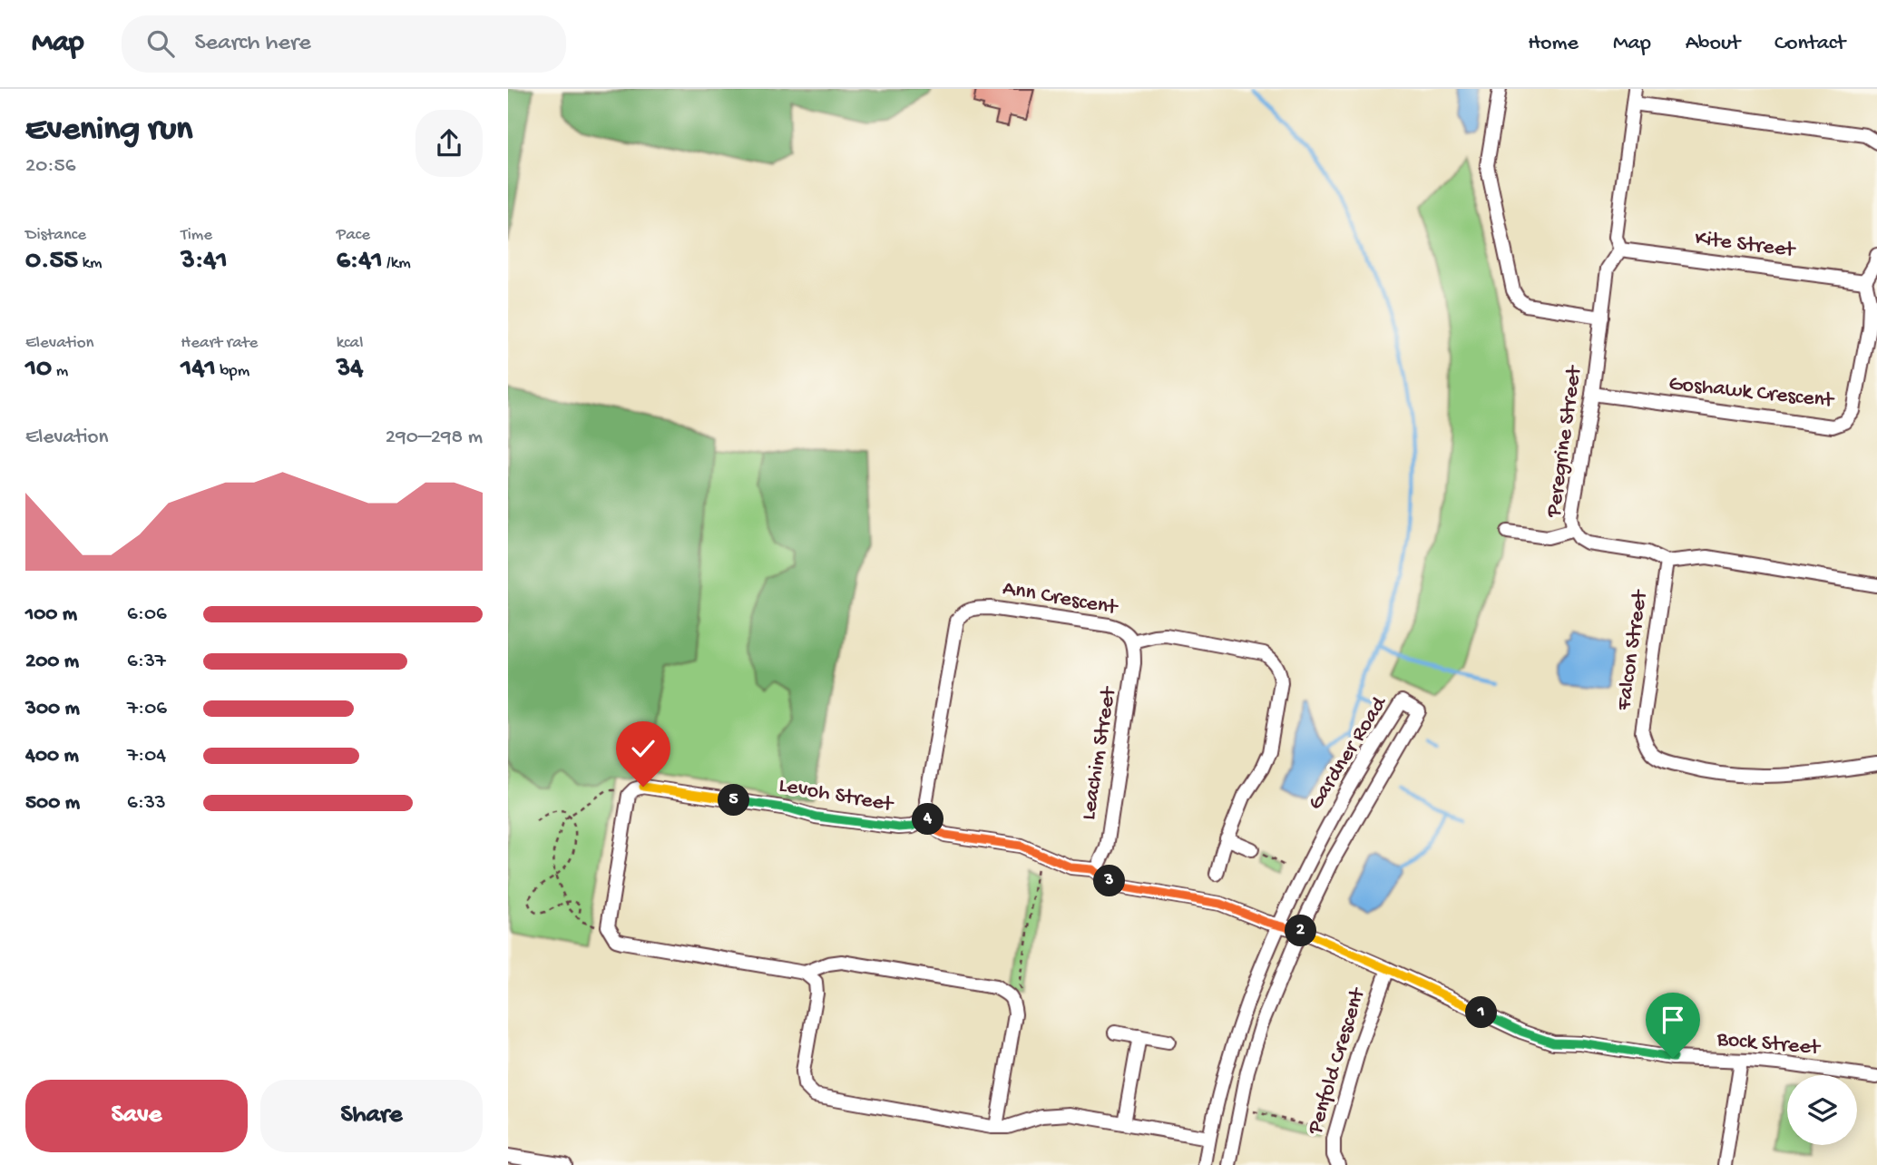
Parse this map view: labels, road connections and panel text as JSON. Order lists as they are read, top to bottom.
{
  "streets": {
    "street": [
      "Kite Street",
      "Goshawk Crescent",
      "Peregrine Street",
      "Ann Crescent",
      "Falcon Street",
      "Leachim Street",
      "Gardner Road",
      "Levoh Street",
      "Bock Street",
      "Penfold Crescent"
    ]
  },
  "crossings": [
    ["Kite Street", "Goshawk Crescent"],
    ["Kite Street", "Peregrine Street"],
    ["Goshawk Crescent", "Peregrine Street"],
    ["Peregrine Street", "Falcon Street"],
    ["Ann Crescent", "Leachim Street"],
    ["Ann Crescent", "Levoh Street"],
    ["Gardner Road", "Bock Street"],
    ["Bock Street", "Penfold Crescent"]
  ],
  "page": {
    "header": "Map",
    "search": "Search here",
    "nav": [
      "Home",
      "Map",
      "About",
      "Contact"
    ],
    "heading": ["Evening run", "20:56"],
    "stats": [
      ["Distance", "0.55 km"],
      ["Time", "3:41"],
      ["Pace", "6:41 /km"],
      ["Elevation", "10 m"],
      ["Heart rate", "141 bpm"],
      ["kcal", "34"]
    ],
    "chart": ["Elevation", "290–298 m"],
    "list": [
      {
        "name": "100 m",
        "note": "6:06"
      },
      {
        "name": "200 m",
        "note": "6:37"
      },
      {
        "name": "300 m",
        "note": "7:06"
      },
      {
        "name": "400 m",
        "note": "7:04"
      },
      {
        "name": "500 m",
        "note": "6:33"
      }
    ],
    "pins": [
      "5",
      "4",
      "3",
      "2",
      "1"
    ],
    "buttons": ["Save", "Share"]
  }
}
